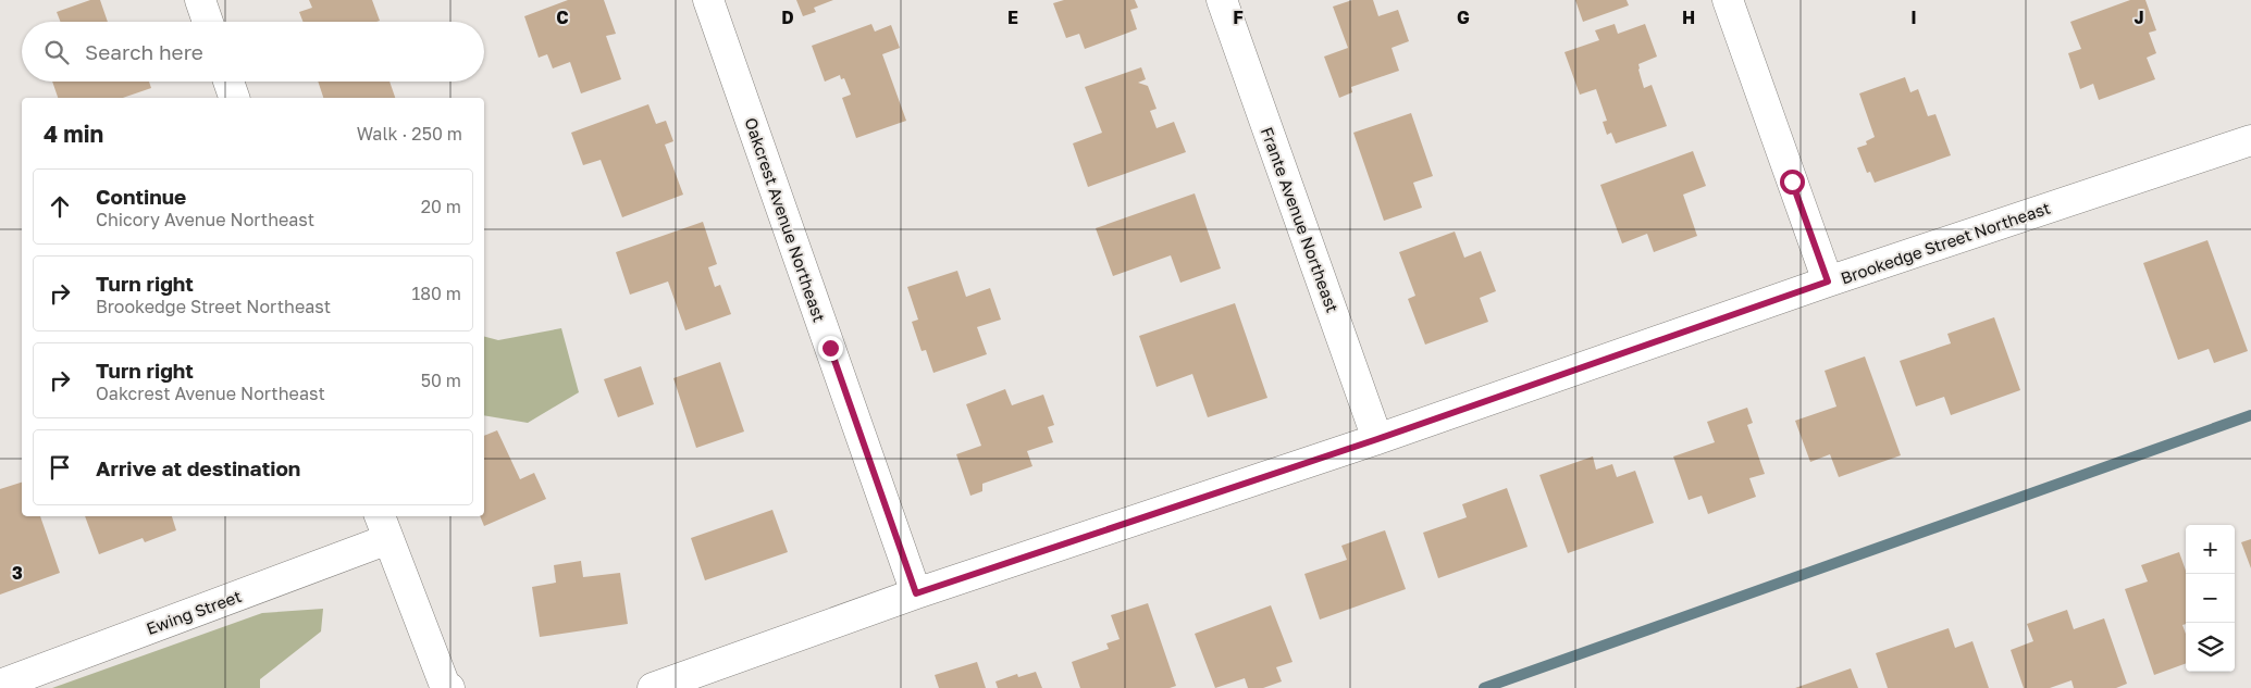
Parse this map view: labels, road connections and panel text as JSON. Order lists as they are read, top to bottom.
{
  "streets": {
    "street": [
      "Oakcrest Avenue Northeast",
      "Frante Avenue Northeast",
      "Brookedge Street Northeast",
      "Ewing Street"
    ]
  },
  "crossings": [
    ["Oakcrest Avenue Northeast", "Brookedge Street Northeast"],
    ["Frante Avenue Northeast", "Brookedge Street Northeast"]
  ],
  "page": {
    "search": "Search here",
    "heading": ["4 min", "Walk · 250 m"],
    "list": [
      ["Continue", "Chicory Avenue Northeast", "20 m"],
      ["Turn right", "Brookedge Street Northeast", "180 m"],
      ["Turn right", "Oakcrest Avenue Northeast", "50 m"],
      "Arrive at destination"
    ],
    "map_buttons": ["+", "−"]
  },
  "grid": {
    "columns": [
      "C",
      "D",
      "E",
      "F",
      "G",
      "H",
      "I",
      "J"
    ],
    "rows": ["3"]
  }
}
